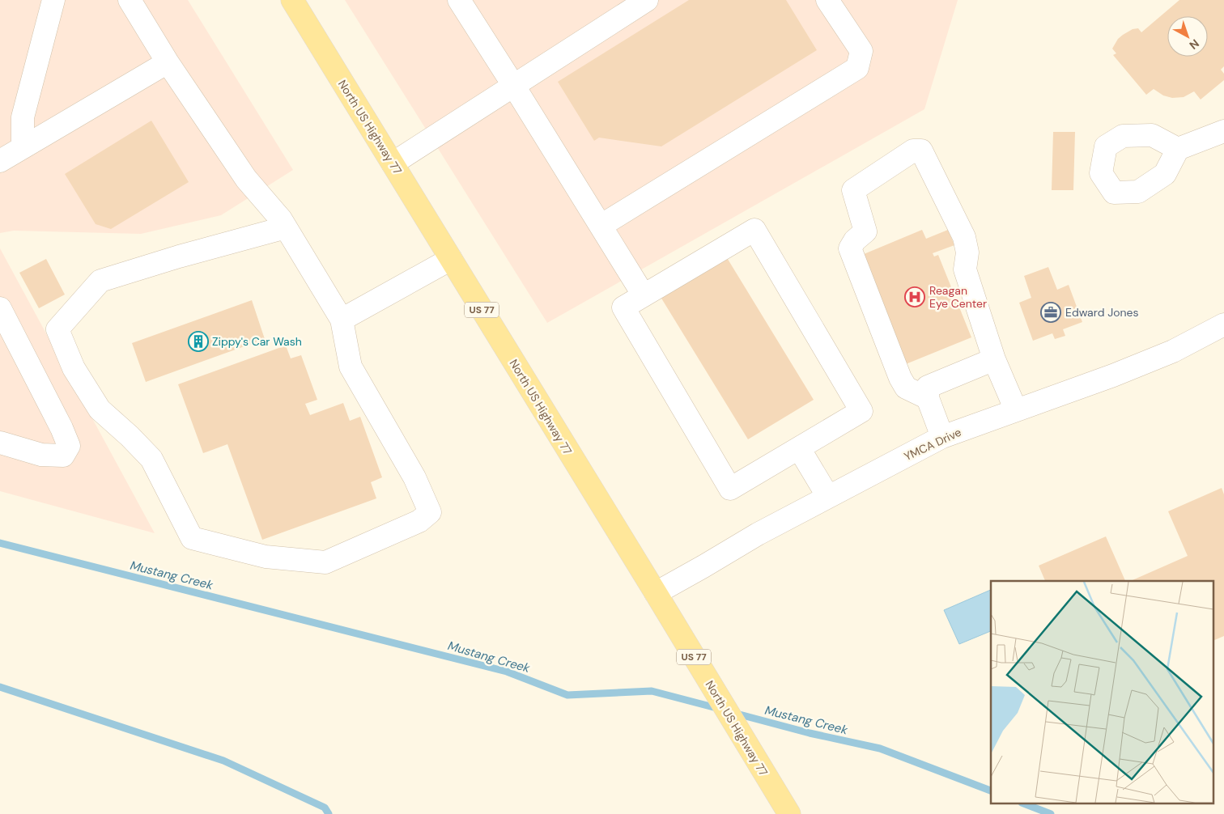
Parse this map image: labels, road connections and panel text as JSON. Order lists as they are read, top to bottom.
{
  "streets": {
    "main road": ["North US Highway 77", "US 77"],
    "street": ["YMCA Drive"]
  },
  "crossings": [
    ["North US Highway 77", "YMCA Drive"]
  ],
  "water": ["Mustang Creek"],
  "places": {
    "hospital": ["Reagan Eye Center"],
    "office": ["Edward Jones"],
    "building": ["Zippy's Car Wash"]
  },
  "north": "bottom right"
}
